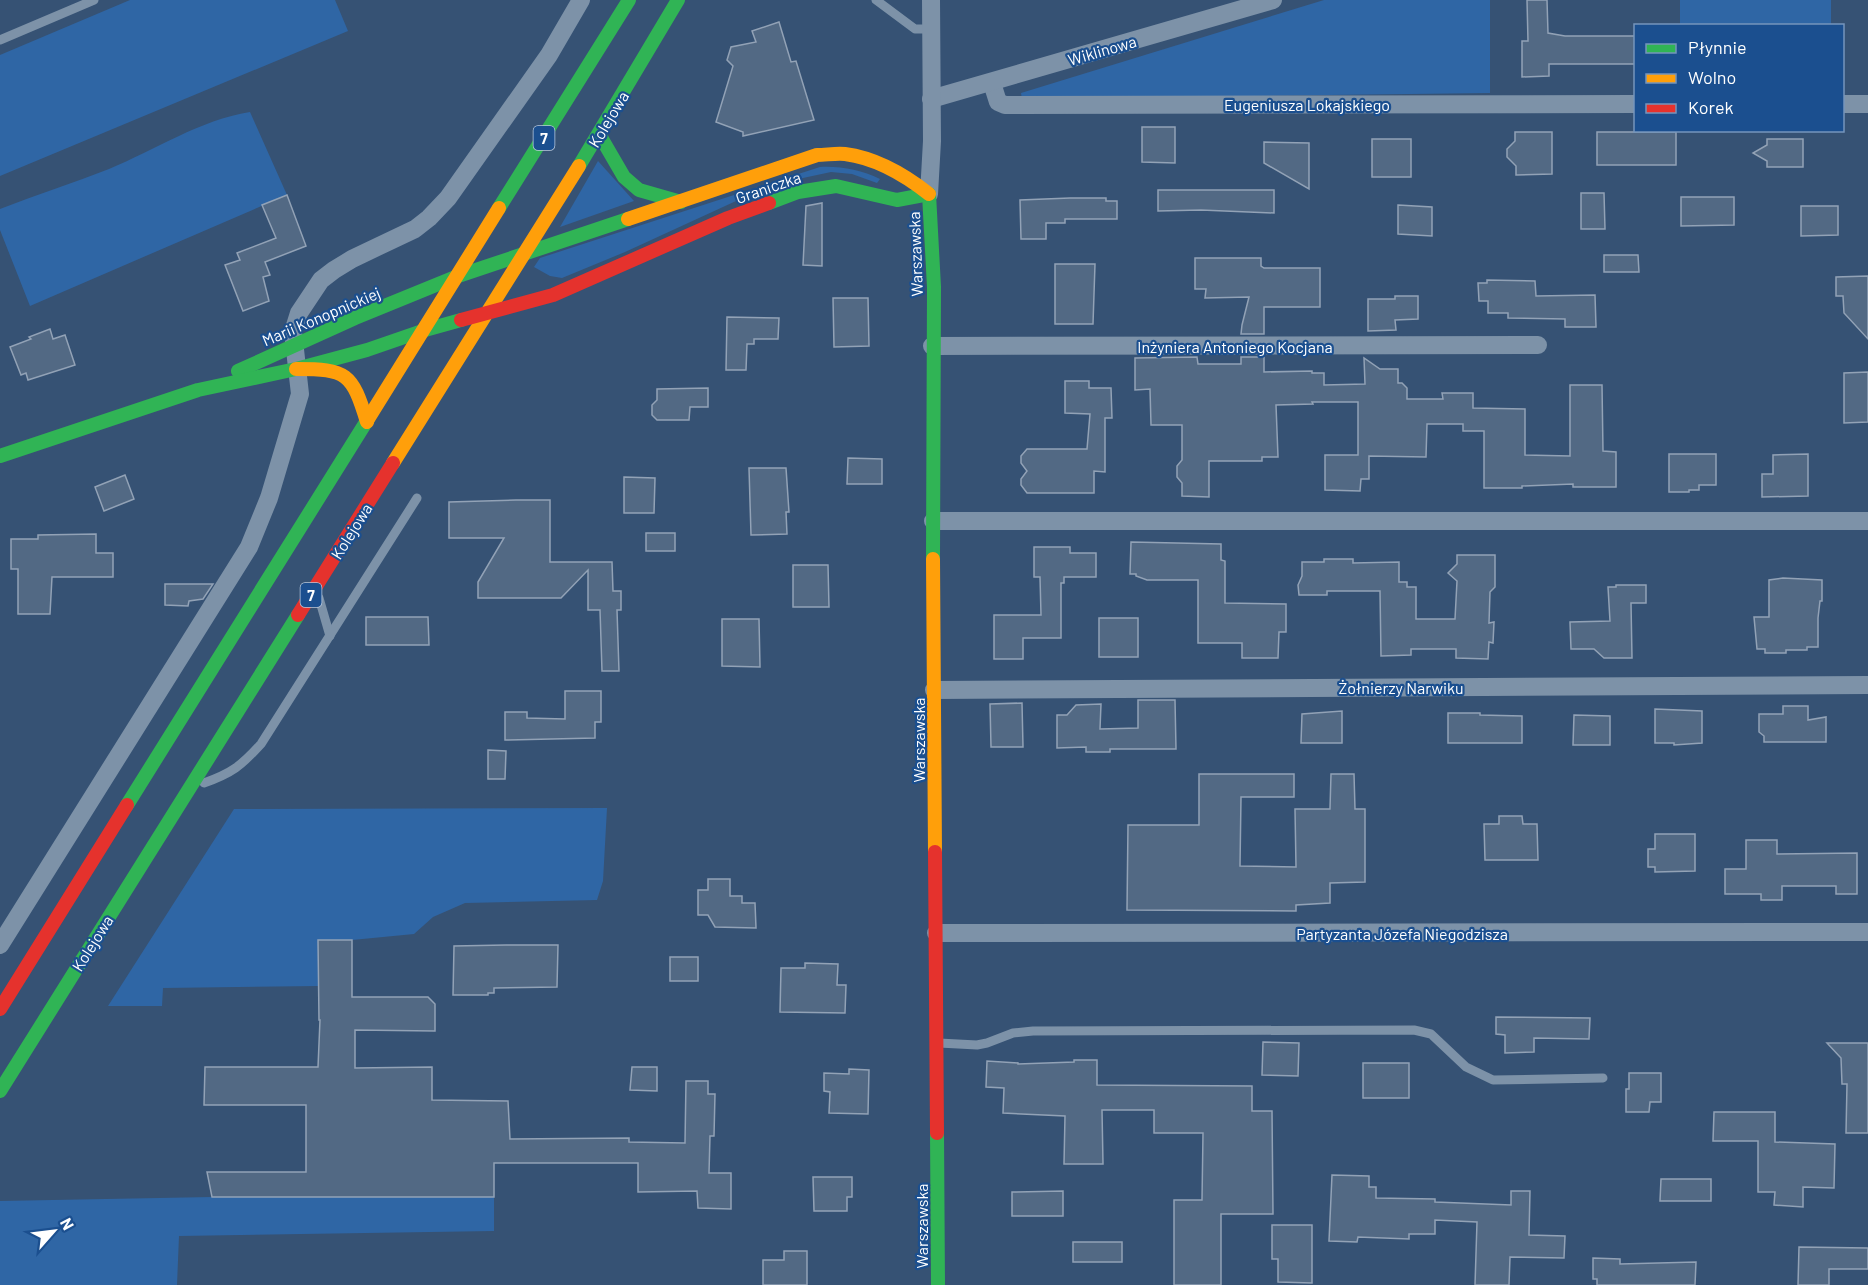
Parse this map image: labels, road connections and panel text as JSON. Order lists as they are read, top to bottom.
{
  "streets": {
    "main road": [
      "Kolejowa",
      "7",
      "Graniczka",
      "Warszawska",
      "Marii Konopnickiej"
    ],
    "street": [
      "Wiklinowa",
      "Eugeniusza Lokajskiego",
      "Inżyniera Antoniego Kocjana",
      "Żołnierzy Narwiku",
      "Partyzanta Józefa Niegodzisza"
    ]
  },
  "crossings": [
    ["Wiklinowa", "Eugeniusza Lokajskiego"],
    ["Kolejowa", "Graniczka"],
    ["7", "Graniczka"],
    ["7", "Marii Konopnickiej"],
    ["Graniczka", "Warszawska"],
    ["Graniczka", "Marii Konopnickiej"],
    ["Warszawska", "Inżyniera Antoniego Kocjana"],
    ["Warszawska", "Żołnierzy Narwiku"],
    ["Warszawska", "Partyzanta Józefa Niegodzisza"]
  ],
  "legend": ["Płynnie", "Wolno", "Korek"],
  "north": "top right"
}
